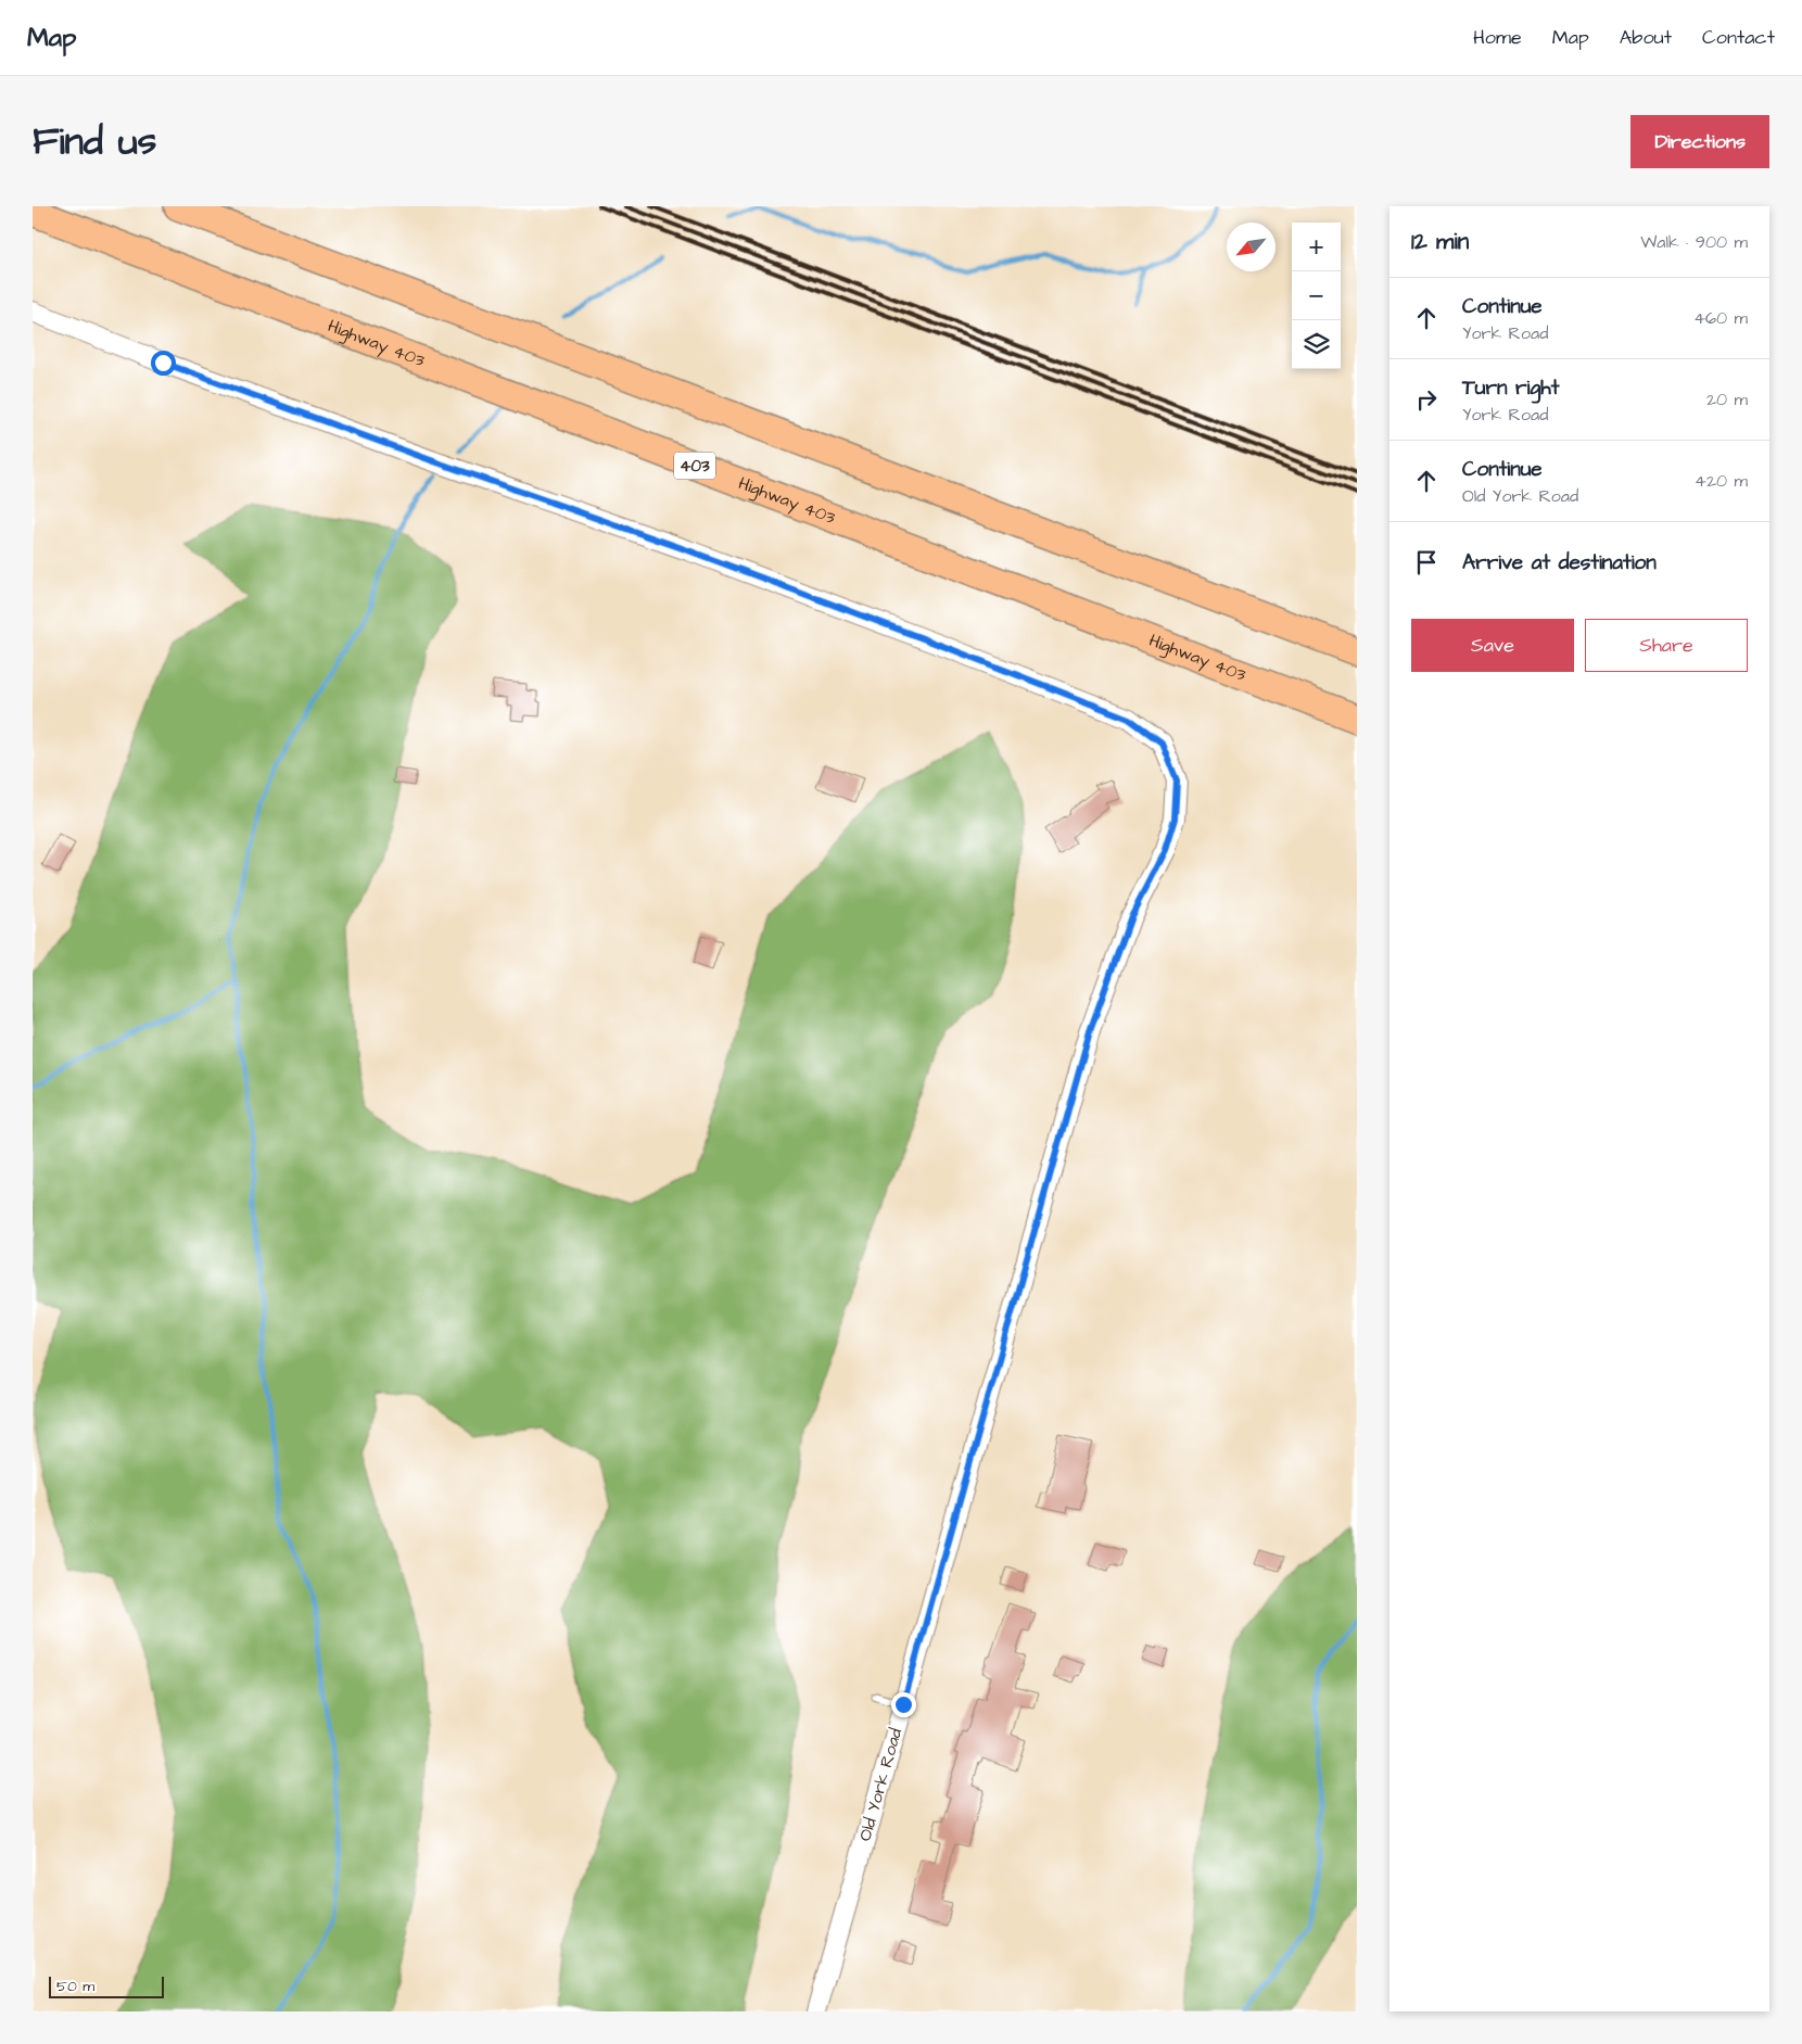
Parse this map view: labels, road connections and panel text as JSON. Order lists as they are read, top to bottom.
{
  "streets": {
    "highway": ["Highway 403", "403"],
    "street": ["Old York Road"]
  },
  "scale_bar": "50 m",
  "north": "bottom left",
  "page": {
    "header": "Map",
    "nav": [
      "Home",
      "Map",
      "About",
      "Contact"
    ],
    "title": "Find us",
    "buttons": [
      "Directions",
      ["Save", "Share"]
    ],
    "heading": ["12 min", "Walk · 900 m"],
    "map_buttons": ["+", "−"],
    "list": [
      ["Continue", "York Road", "460 m"],
      ["Turn right", "York Road", "20 m"],
      ["Continue", "Old York Road", "420 m"],
      "Arrive at destination"
    ],
    "scale": "50 m"
  }
}
